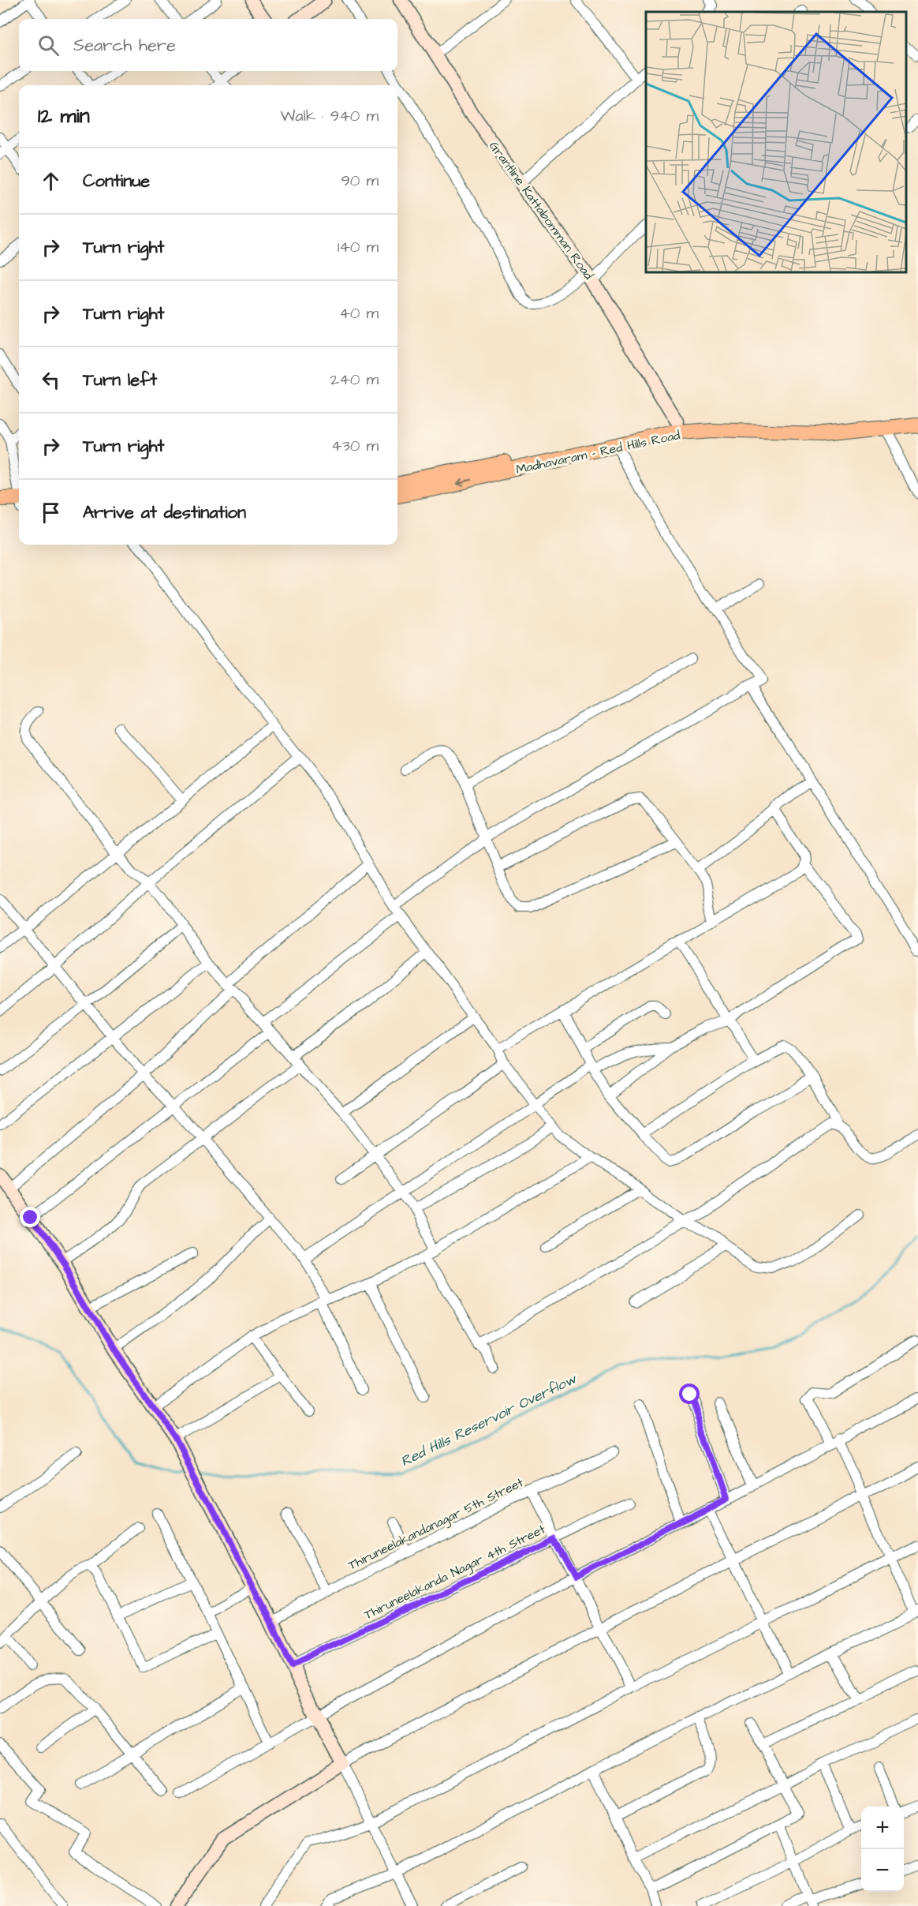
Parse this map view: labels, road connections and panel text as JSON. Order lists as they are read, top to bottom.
{
  "streets": {
    "main road": ["Madhavaram - Red Hills Road"],
    "street": ["Grantline Kattabomman Road", "Thiruneelakandanagar 5th Street", "Thiruneelakanda Nagar 4th Street"]
  },
  "crossings": [
    ["Grantline Kattabomman Road", "Madhavaram - Red Hills Road"]
  ],
  "water": ["Red Hills Reservoir Overflow"],
  "page": {
    "search": "Search here",
    "heading": ["12 min", "Walk · 940 m"],
    "list": [
      ["Continue", "90 m"],
      ["Turn right", "140 m"],
      ["Turn right", "40 m"],
      ["Turn left", "240 m"],
      ["Turn right", "430 m"],
      "Arrive at destination"
    ],
    "map_buttons": ["+", "−"]
  }
}
